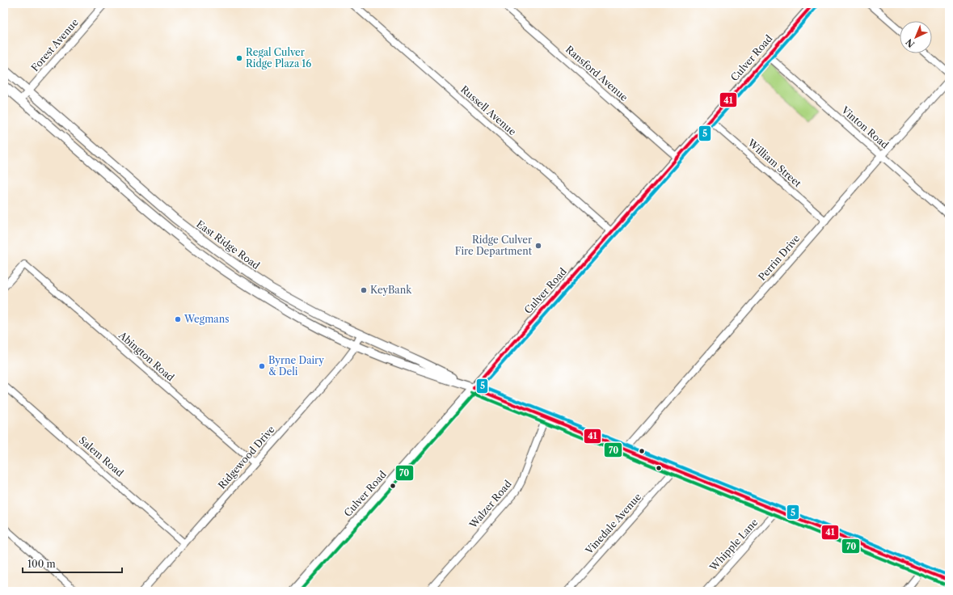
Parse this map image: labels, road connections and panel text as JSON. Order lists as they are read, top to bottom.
{
  "streets": {
    "main road": ["Culver Road", "East Ridge Road"],
    "street": [
      "Forest Avenue",
      "Ransford Avenue",
      "Russell Avenue",
      "Vinton Road",
      "William Street",
      "Perrin Drive",
      "Abington Road",
      "Salem Road",
      "Ridgewood Drive",
      "Walzer Road",
      "Vinedale Avenue",
      "Whipple Lane"
    ]
  },
  "crossings": [
    ["Forest Avenue", "East Ridge Road"],
    ["Culver Road", "Ransford Avenue"],
    ["Culver Road", "Russell Avenue"],
    ["Culver Road", "Vinton Road"],
    ["Culver Road", "William Street"],
    ["Culver Road", "East Ridge Road"],
    ["Vinton Road", "Perrin Drive"],
    ["William Street", "Perrin Drive"],
    ["East Ridge Road", "Perrin Drive"],
    ["East Ridge Road", "Ridgewood Drive"],
    ["East Ridge Road", "Walzer Road"],
    ["East Ridge Road", "Vinedale Avenue"],
    ["East Ridge Road", "Whipple Lane"],
    ["Abington Road", "Ridgewood Drive"],
    ["Salem Road", "Ridgewood Drive"]
  ],
  "places": [
    "Regal Culver Ridge Plaza 16",
    "Ridge Culver Fire Department",
    "KeyBank",
    "Wegmans",
    "Byrne Dairy & Deli"
  ],
  "lines": ["transit line 41", "transit line 5", "transit line 70"],
  "scale_bar": "100 m",
  "north": "bottom left"
}
